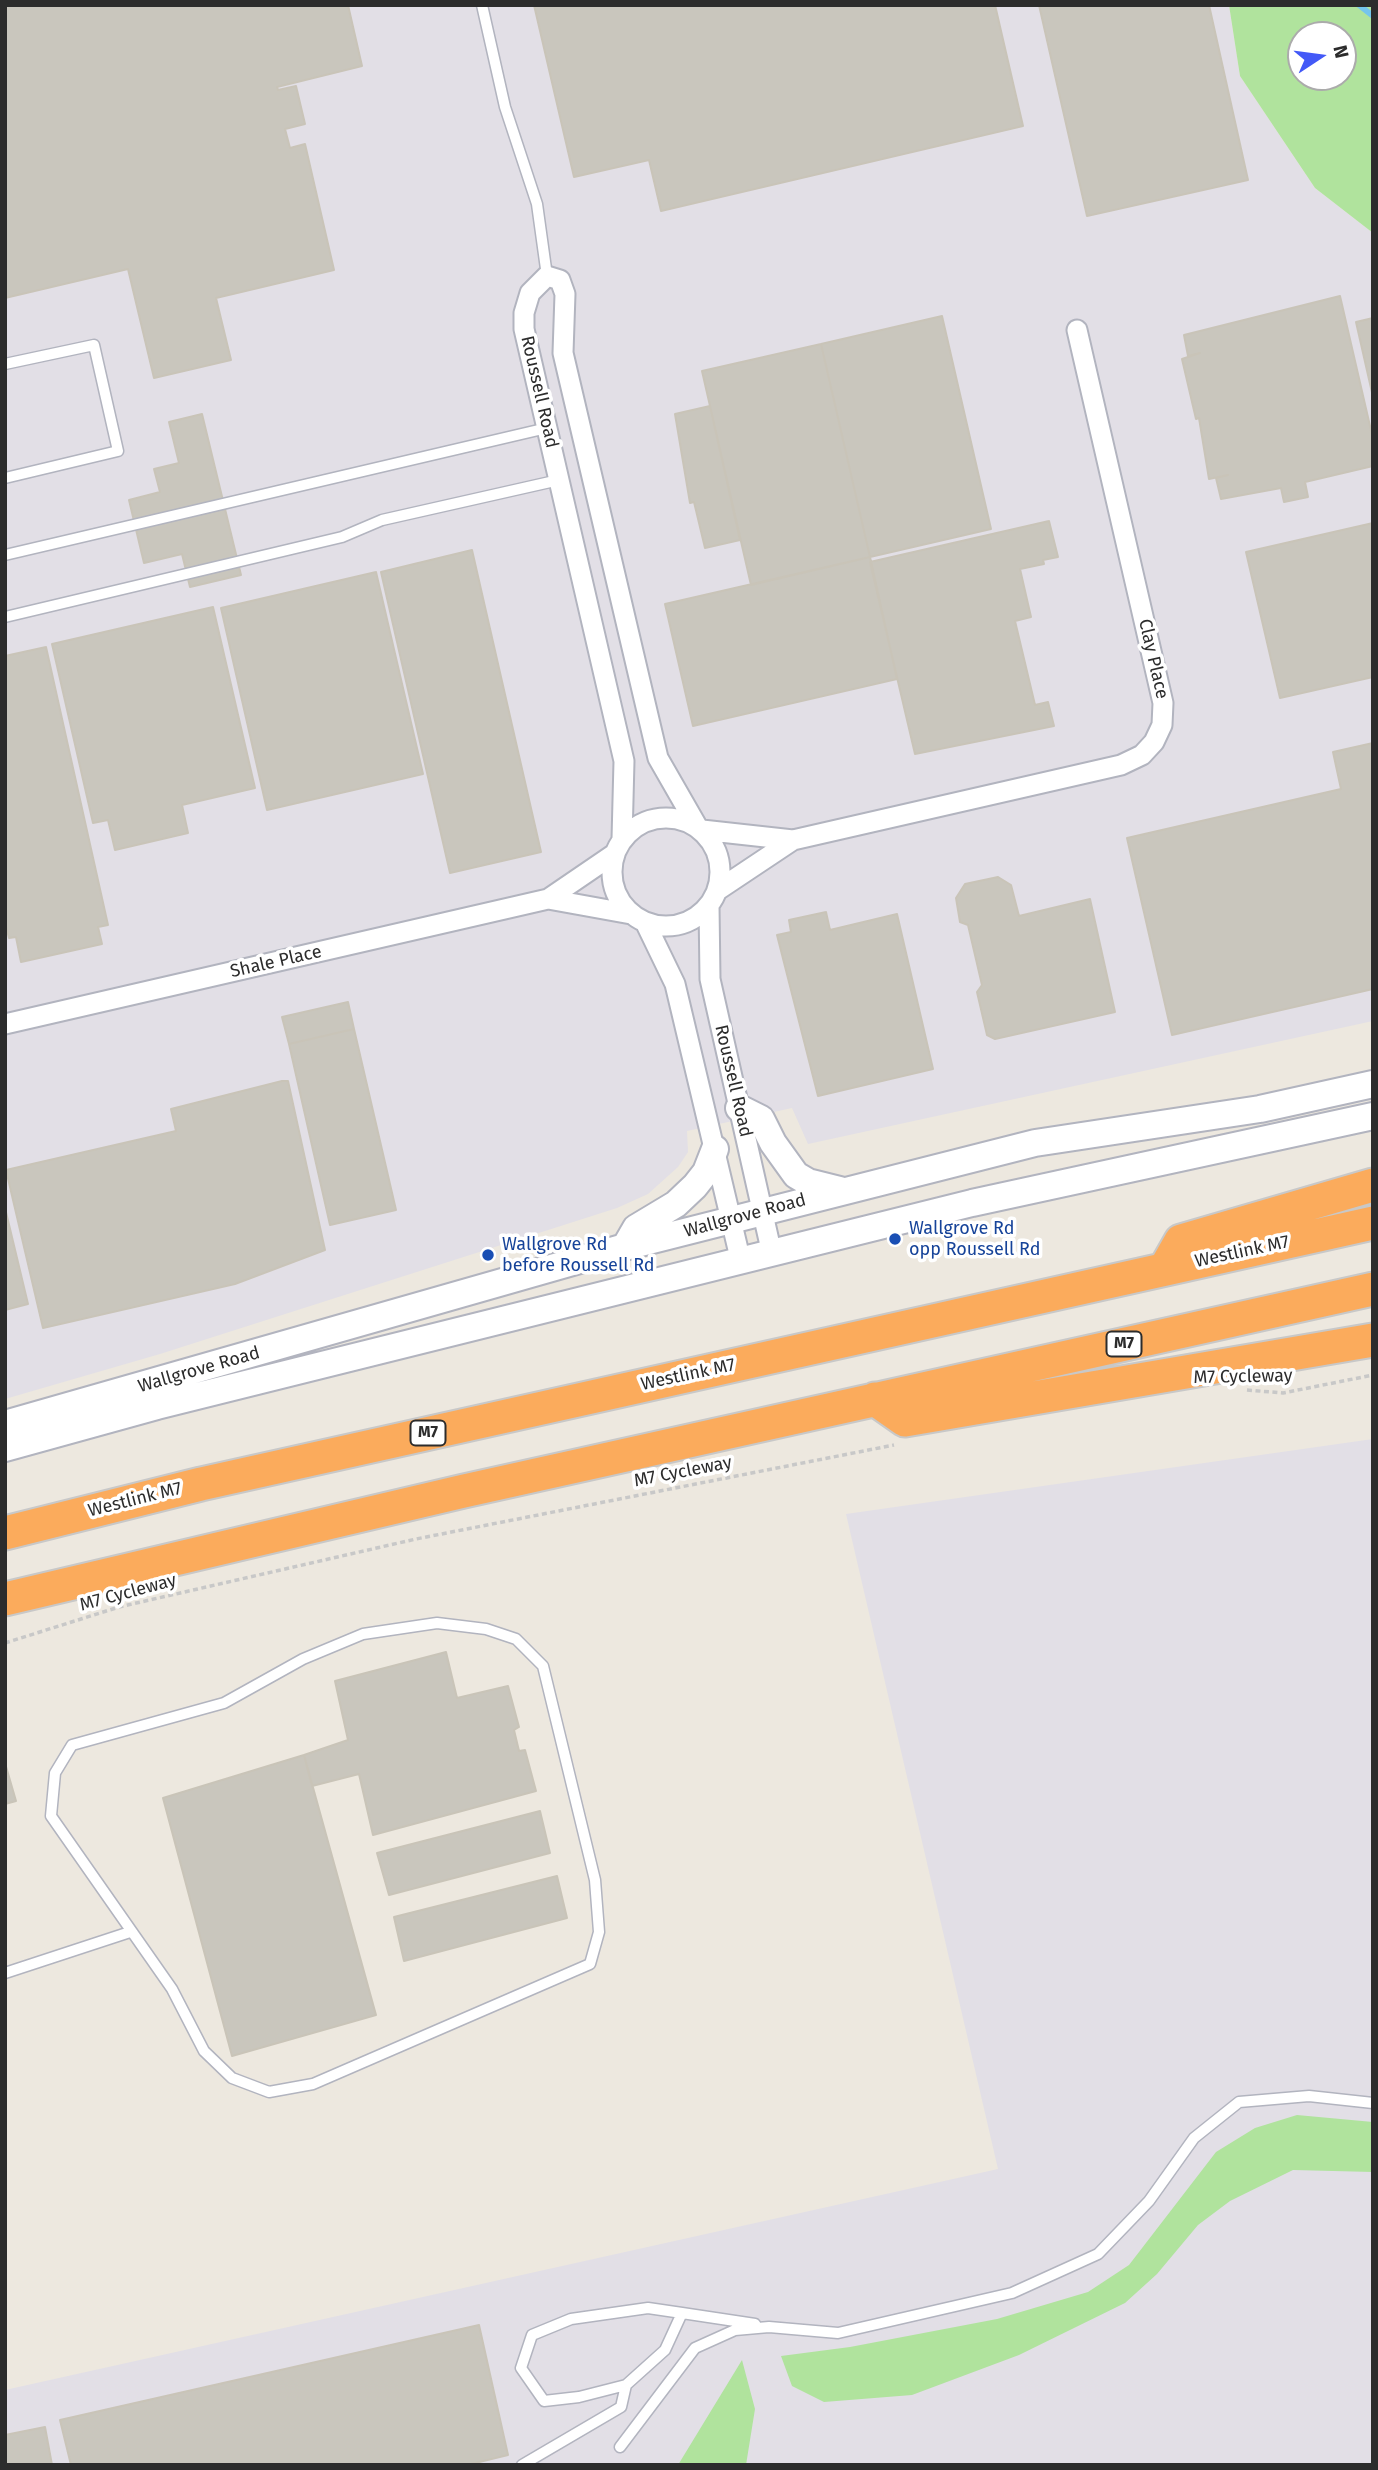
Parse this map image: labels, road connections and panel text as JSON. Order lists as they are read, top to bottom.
{
  "streets": {
    "highway": ["Westlink M7", "M7"],
    "main road": ["Wallgrove Road"],
    "street": ["Roussell Road", "Clay Place", "Shale Place"],
    "path": ["M7 Cycleway"]
  },
  "crossings": [
    ["Roussell Road", "Clay Place"],
    ["Roussell Road", "Shale Place"],
    ["Roussell Road", "Wallgrove Road"],
    ["Clay Place", "Shale Place"]
  ],
  "places": ["Wallgrove Rd opp Roussell Rd", "Wallgrove Rd before Roussell Rd"],
  "north": "right"
}
